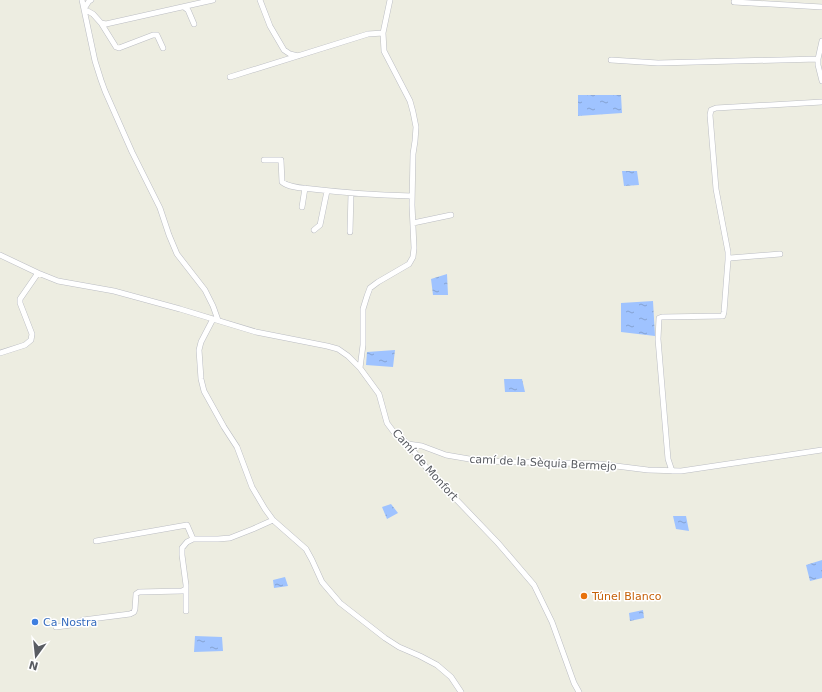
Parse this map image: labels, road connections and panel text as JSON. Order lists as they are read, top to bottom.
{
  "streets": {
    "street": ["camí de la Sèquia Bermejo", "Camí de Monfort"]
  },
  "crossings": [
    ["camí de la Sèquia Bermejo", "Camí de Monfort"]
  ],
  "places": ["Túnel Blanco", "Ca Nostra"],
  "north": "bottom"
}
